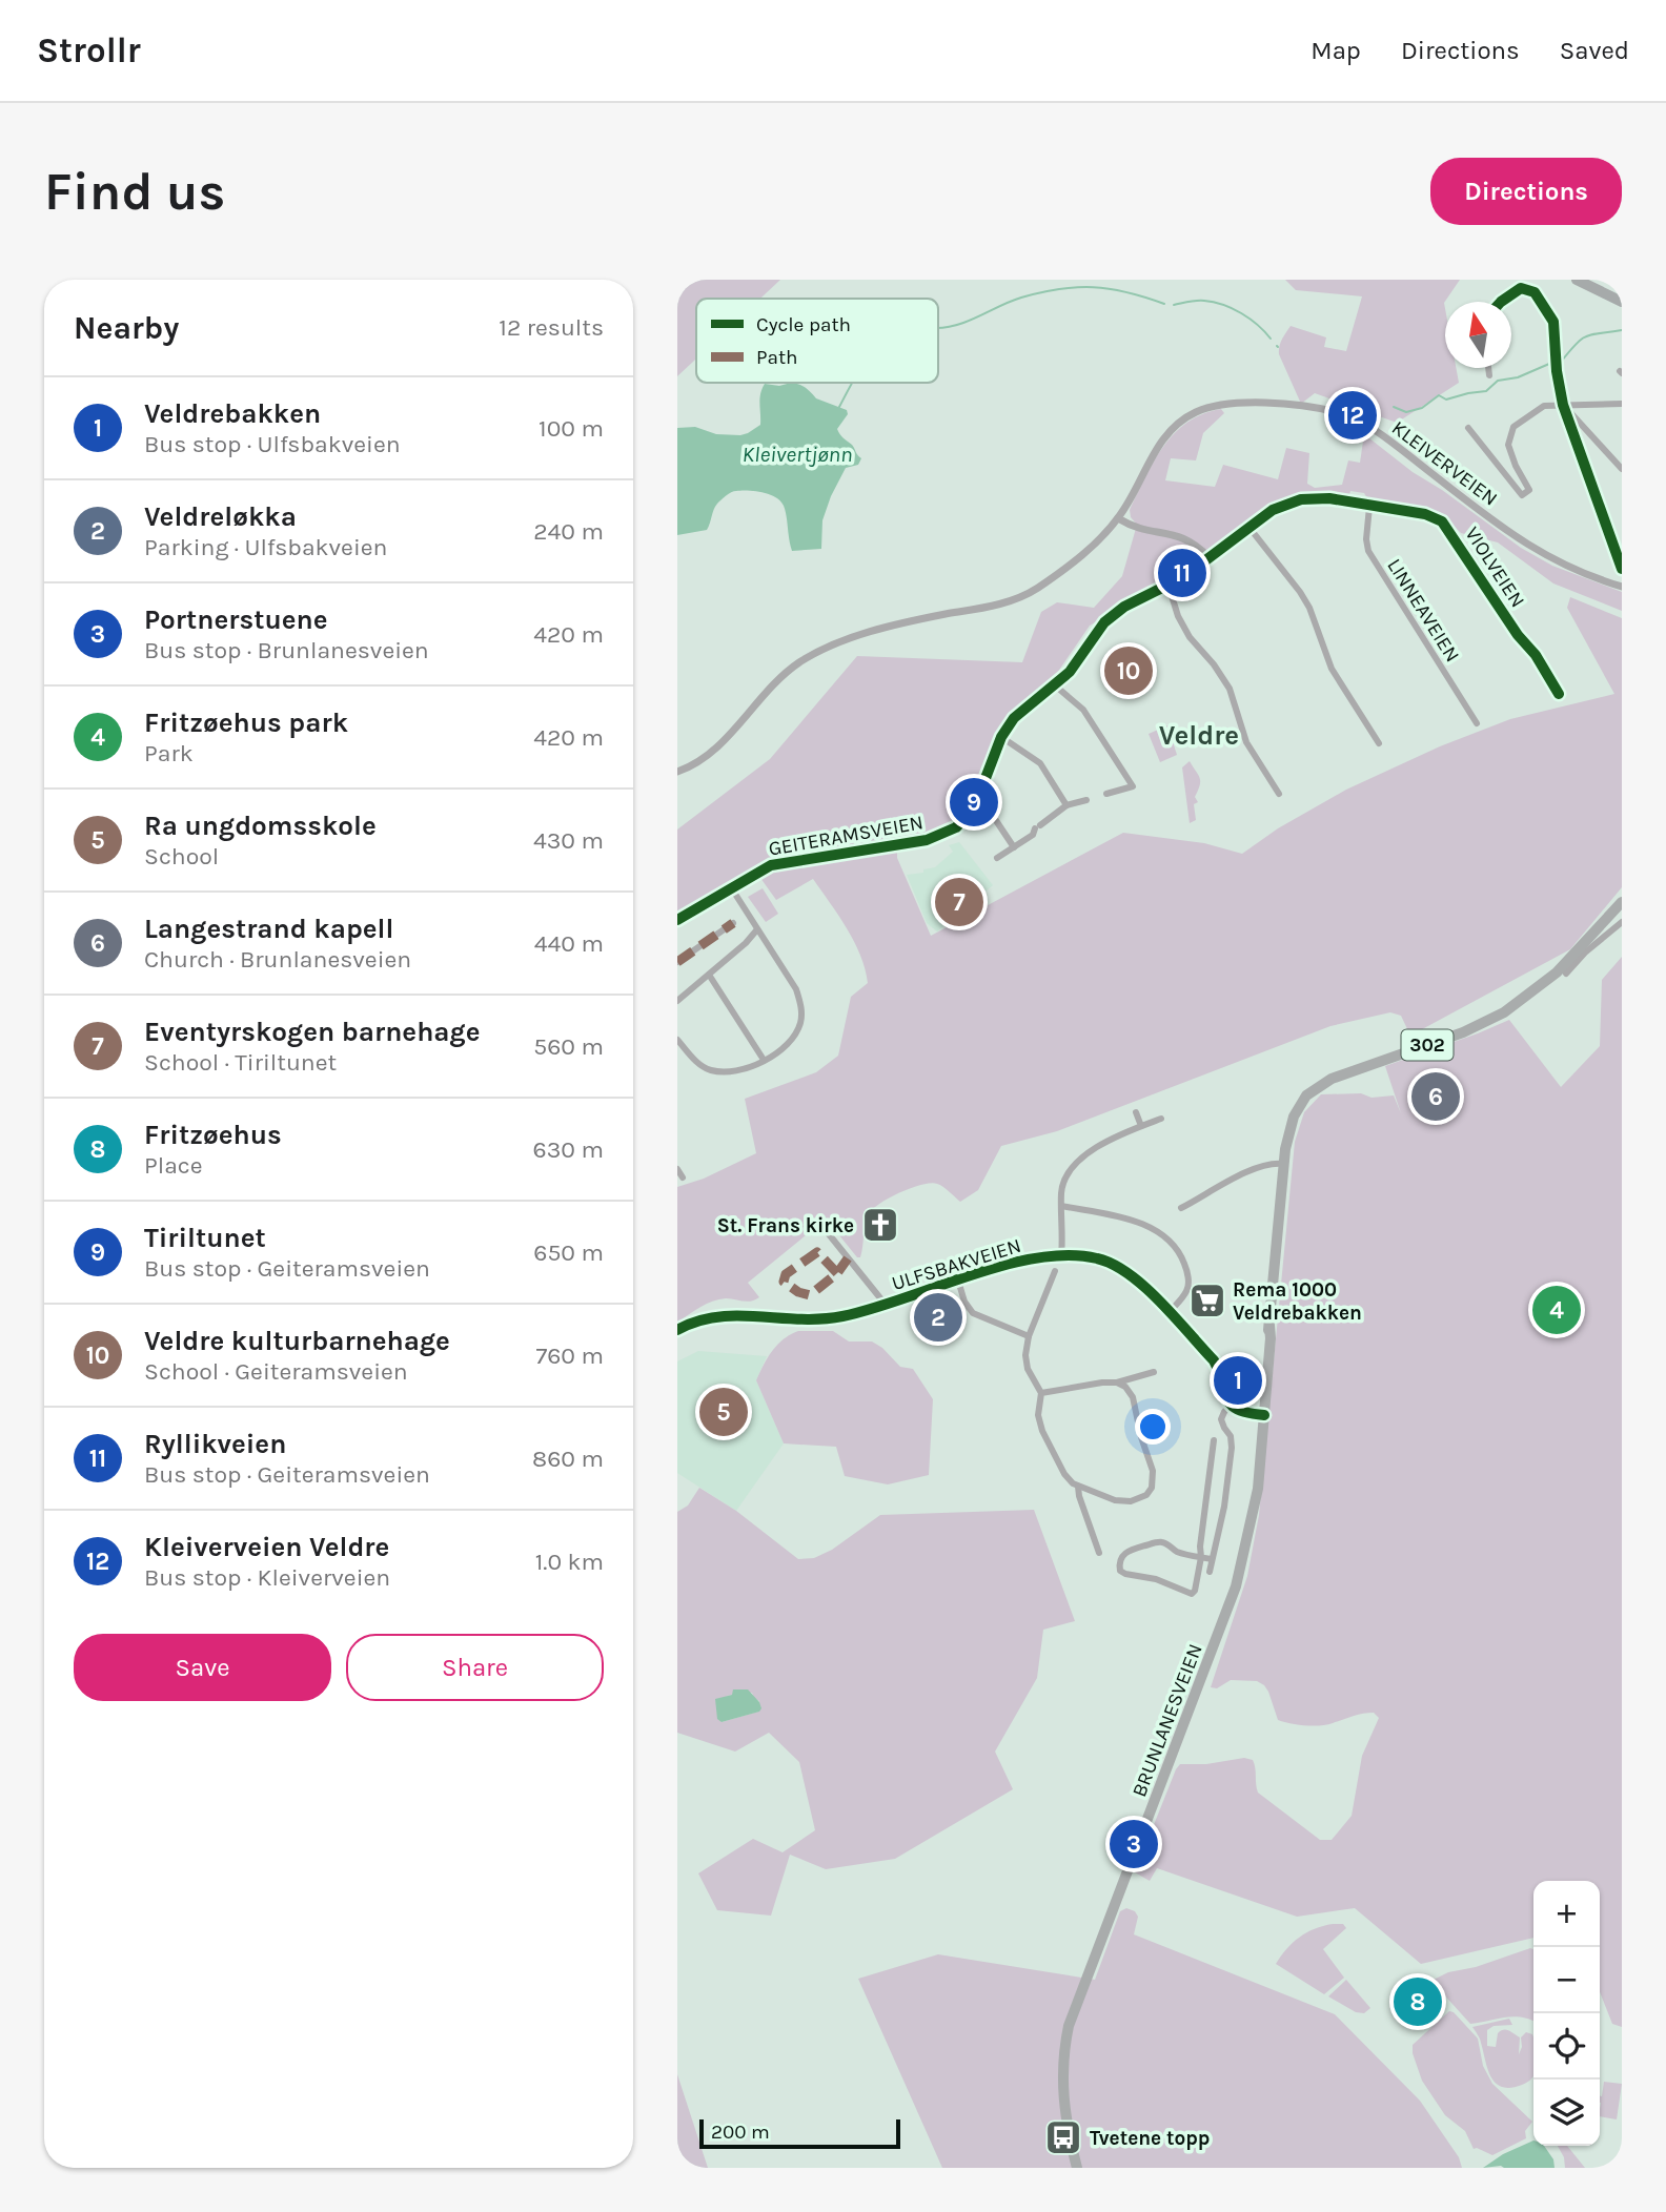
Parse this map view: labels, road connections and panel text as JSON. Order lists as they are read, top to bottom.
{
  "streets": {
    "main road": ["302", "BRUNLANESVEIEN"],
    "street": [
      "KLEIVERVEIEN",
      "VIOLVEIEN",
      "LINNEAVEIEN",
      "GEITERAMSVEIEN",
      "ULFSBAKVEIEN"
    ]
  },
  "crossings": [
    ["VIOLVEIEN", "LINNEAVEIEN"],
    ["VIOLVEIEN", "GEITERAMSVEIEN"],
    ["LINNEAVEIEN", "GEITERAMSVEIEN"]
  ],
  "districts": ["Veldre"],
  "water": ["Kleivertjønn"],
  "places": {
    "church": ["St. Frans kirke"],
    "supermarket": ["Rema 1000 Veldrebakken"],
    "bus stop": ["Tvetene topp"]
  },
  "legend": ["Cycle path", "Path"],
  "scale_bar": "200 m",
  "north": "top",
  "page": {
    "header": "Strollr",
    "nav": ["Map", "Directions", "Saved"],
    "buttons": [
      "Directions",
      ["Save", "Share"]
    ],
    "title": "Find us",
    "heading": ["Nearby", "12 results"],
    "list": [
      {
        "mark": "1",
        "name": "Veldrebakken",
        "note": "Bus stop · Ulfsbakveien",
        "value": "100 m"
      },
      {
        "mark": "2",
        "name": "Veldreløkka",
        "note": "Parking · Ulfsbakveien",
        "value": "240 m"
      },
      {
        "mark": "3",
        "name": "Portnerstuene",
        "note": "Bus stop · Brunlanesveien",
        "value": "420 m"
      },
      {
        "mark": "4",
        "name": "Fritzøehus park",
        "note": "Park",
        "value": "420 m"
      },
      {
        "mark": "5",
        "name": "Ra ungdomsskole",
        "note": "School",
        "value": "430 m"
      },
      {
        "mark": "6",
        "name": "Langestrand kapell",
        "note": "Church · Brunlanesveien",
        "value": "440 m"
      },
      {
        "mark": "7",
        "name": "Eventyrskogen barnehage",
        "note": "School · Tiriltunet",
        "value": "560 m"
      },
      {
        "mark": "8",
        "name": "Fritzøehus",
        "note": "Place",
        "value": "630 m"
      },
      {
        "mark": "9",
        "name": "Tiriltunet",
        "note": "Bus stop · Geiteramsveien",
        "value": "650 m"
      },
      {
        "mark": "10",
        "name": "Veldre kulturbarnehage",
        "note": "School · Geiteramsveien",
        "value": "760 m"
      },
      {
        "mark": "11",
        "name": "Ryllikveien",
        "note": "Bus stop · Geiteramsveien",
        "value": "860 m"
      },
      {
        "mark": "12",
        "name": "Kleiverveien Veldre",
        "note": "Bus stop · Kleiverveien",
        "value": "1.0 km"
      }
    ],
    "pins": [
      "12",
      "11",
      "10",
      "9",
      "7",
      "6",
      "4",
      "2",
      "1",
      "5",
      "3",
      "8"
    ],
    "map_buttons": ["+", "−"],
    "scale": "200 m"
  }
}
